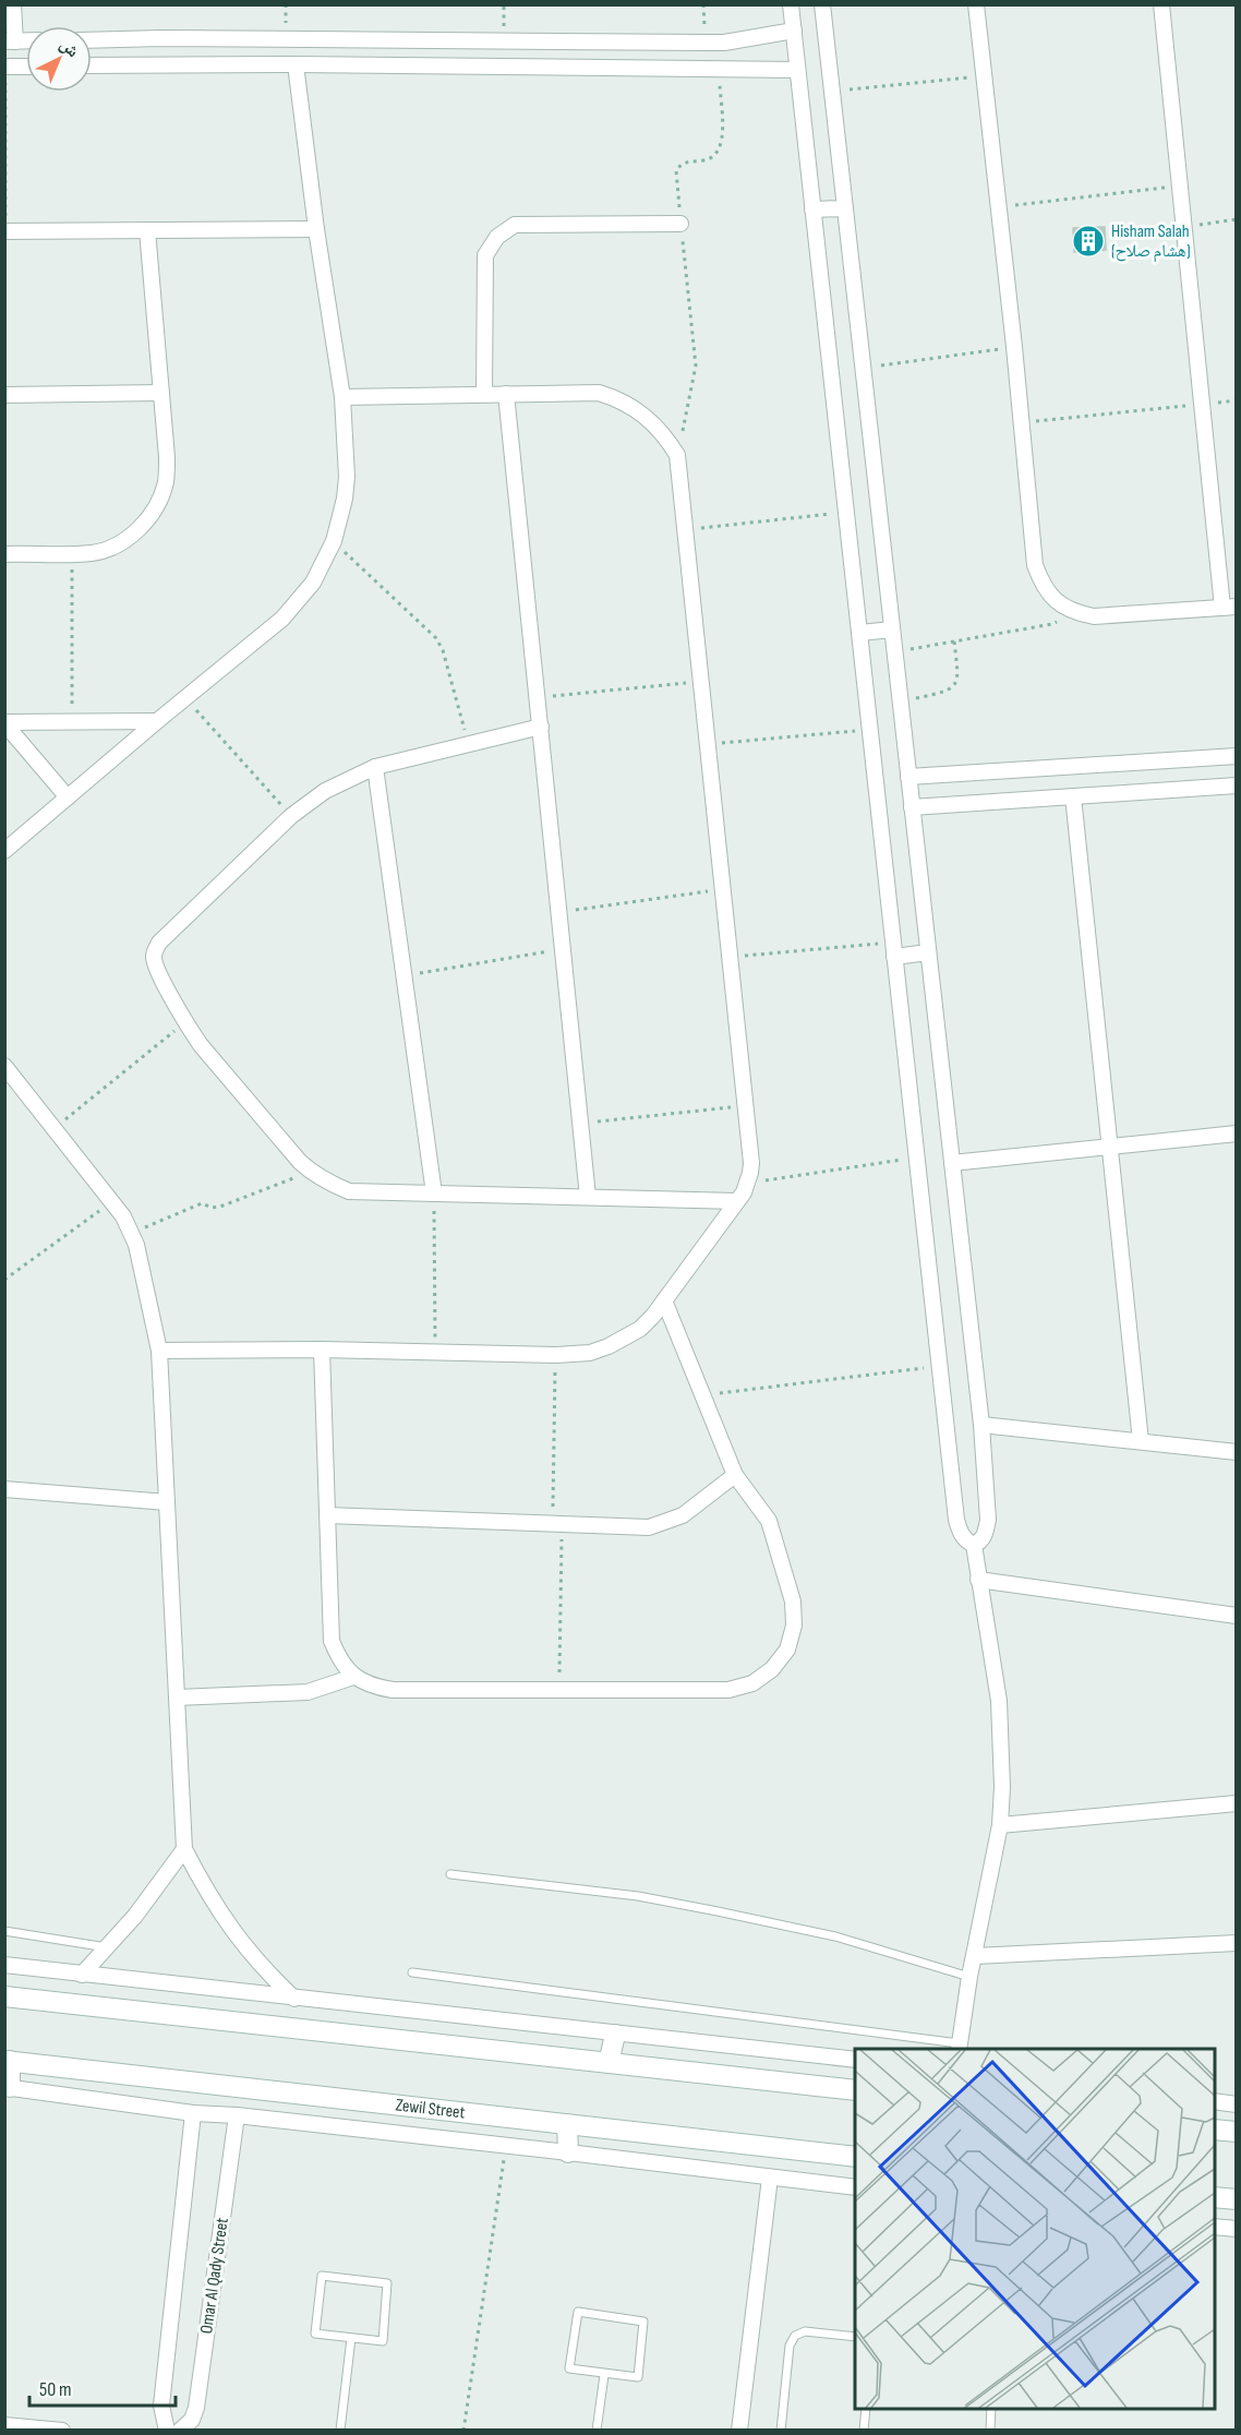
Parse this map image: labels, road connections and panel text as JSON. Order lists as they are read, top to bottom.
{
  "streets": {
    "main road": ["Zewil Street"],
    "street": ["Omar Al Qady Street"]
  },
  "places": {
    "building": ["Hisham Salah (هشام صلاح)"]
  },
  "scale_bar": "50 m",
  "north": "top right"
}
